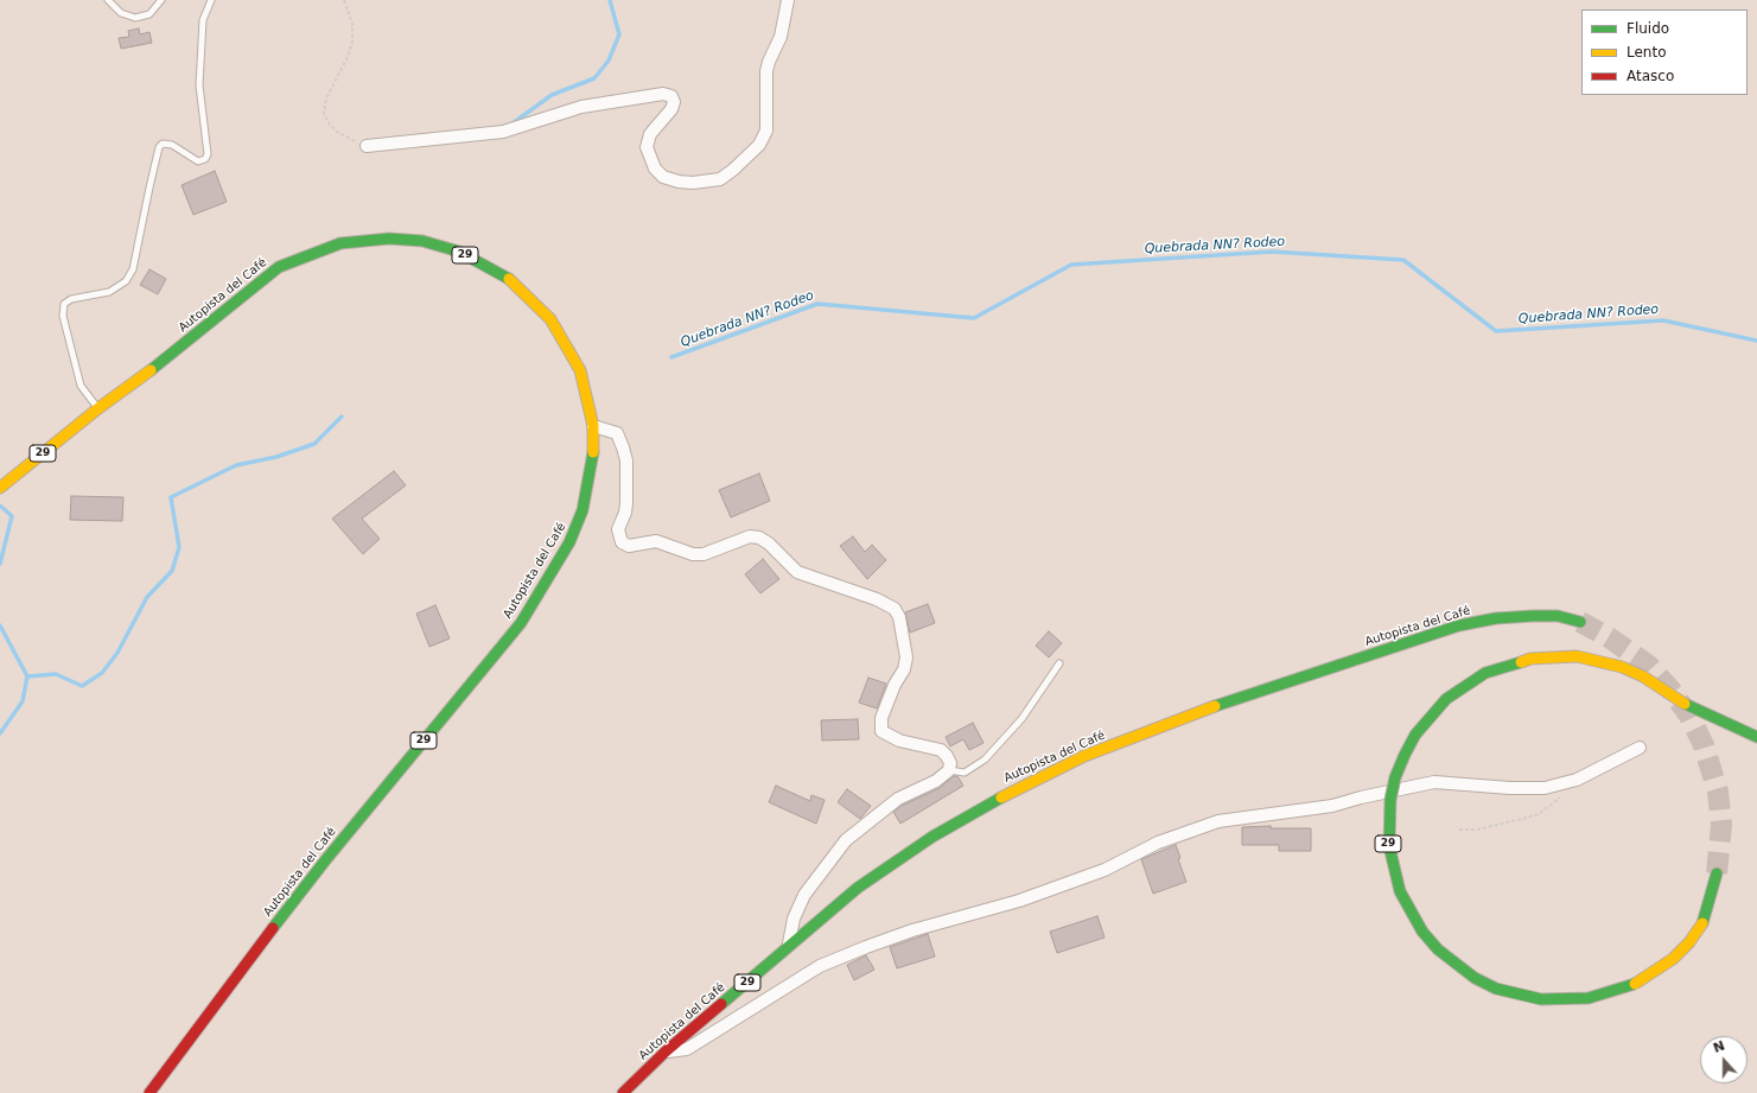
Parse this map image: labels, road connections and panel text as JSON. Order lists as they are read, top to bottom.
{
  "streets": {
    "highway": ["29", "Autopista del Café"]
  },
  "water": ["Quebrada NN? Rodeo"],
  "legend": ["Fluido", "Lento", "Atasco"],
  "north": "top"
}
